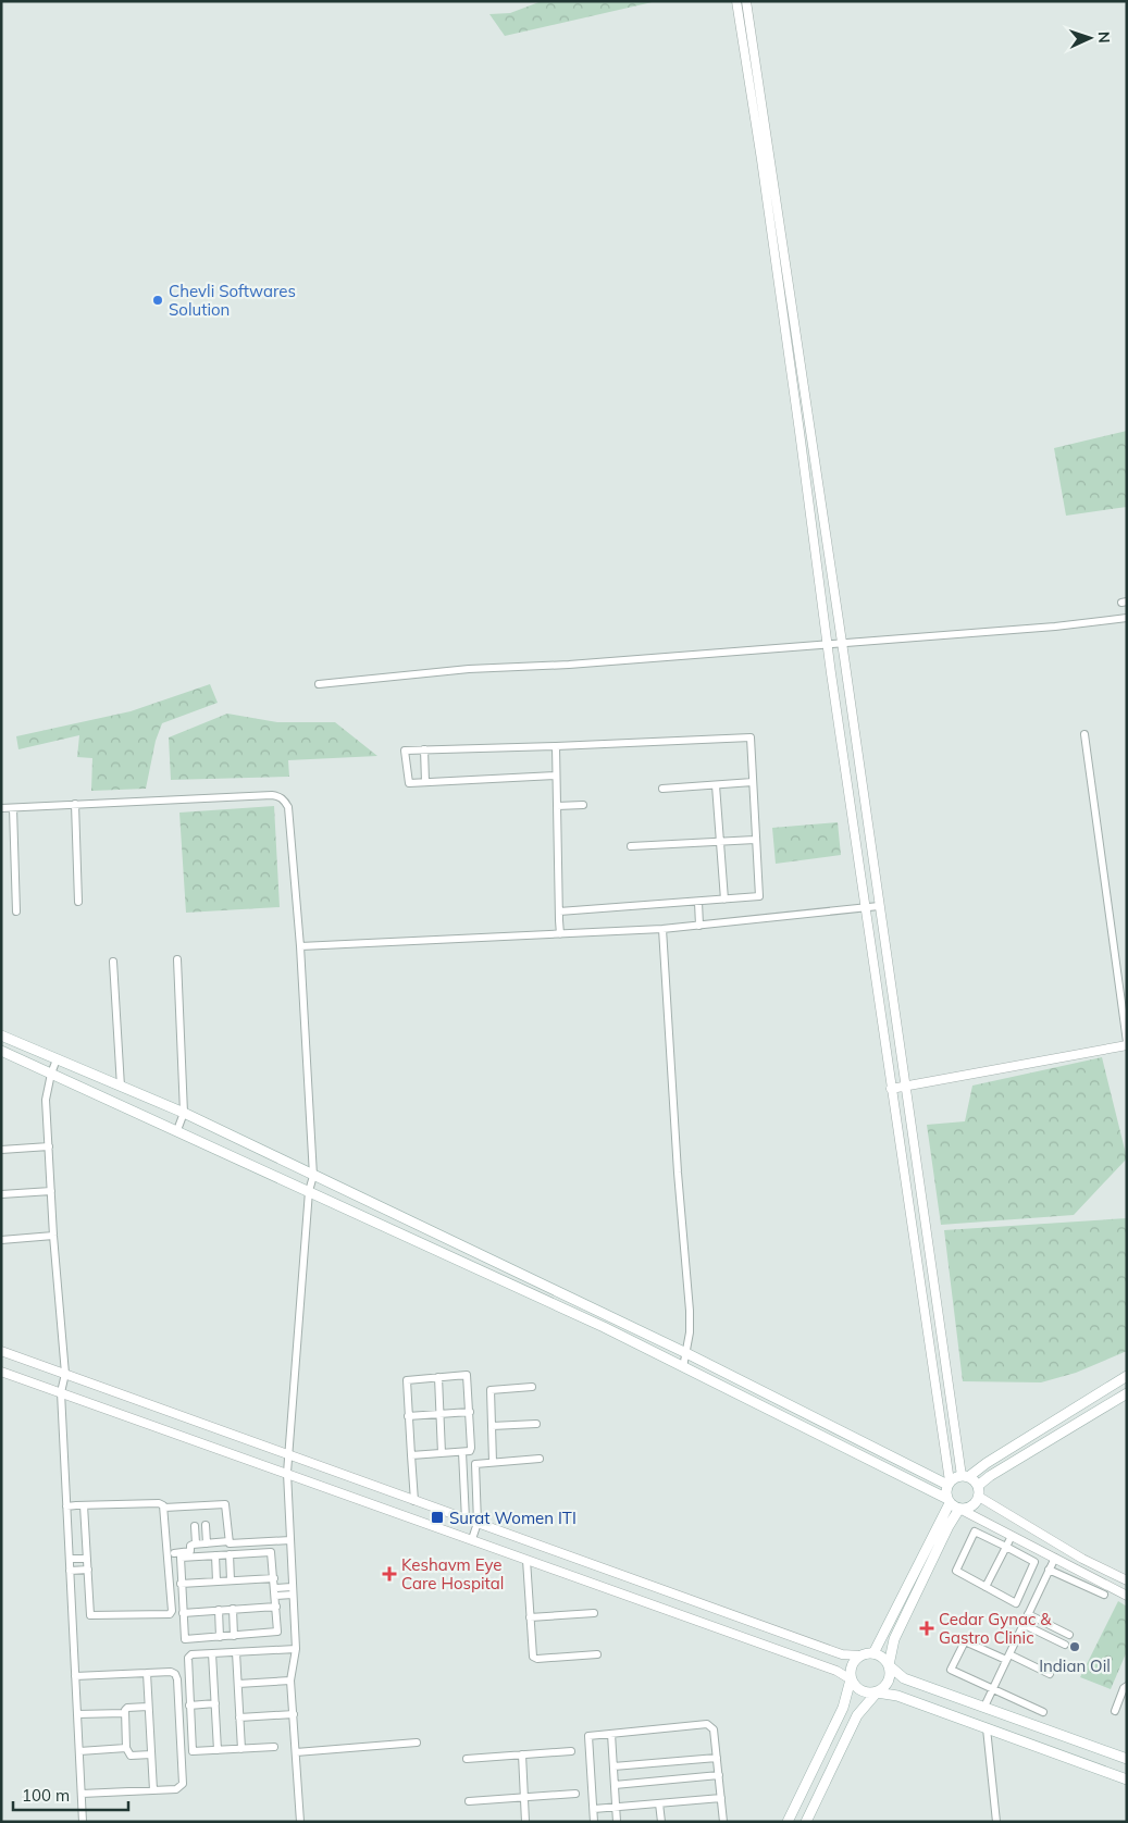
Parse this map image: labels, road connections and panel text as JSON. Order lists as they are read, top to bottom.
{
  "places": {
    "other": ["Chevli Softwares Solution", "Indian Oil"],
    "transit": ["Surat Women ITI"],
    "health": ["Keshavm Eye Care Hospital", "Cedar Gynac & Gastro Clinic"]
  },
  "scale_bar": "100 m",
  "north": "right"
}
